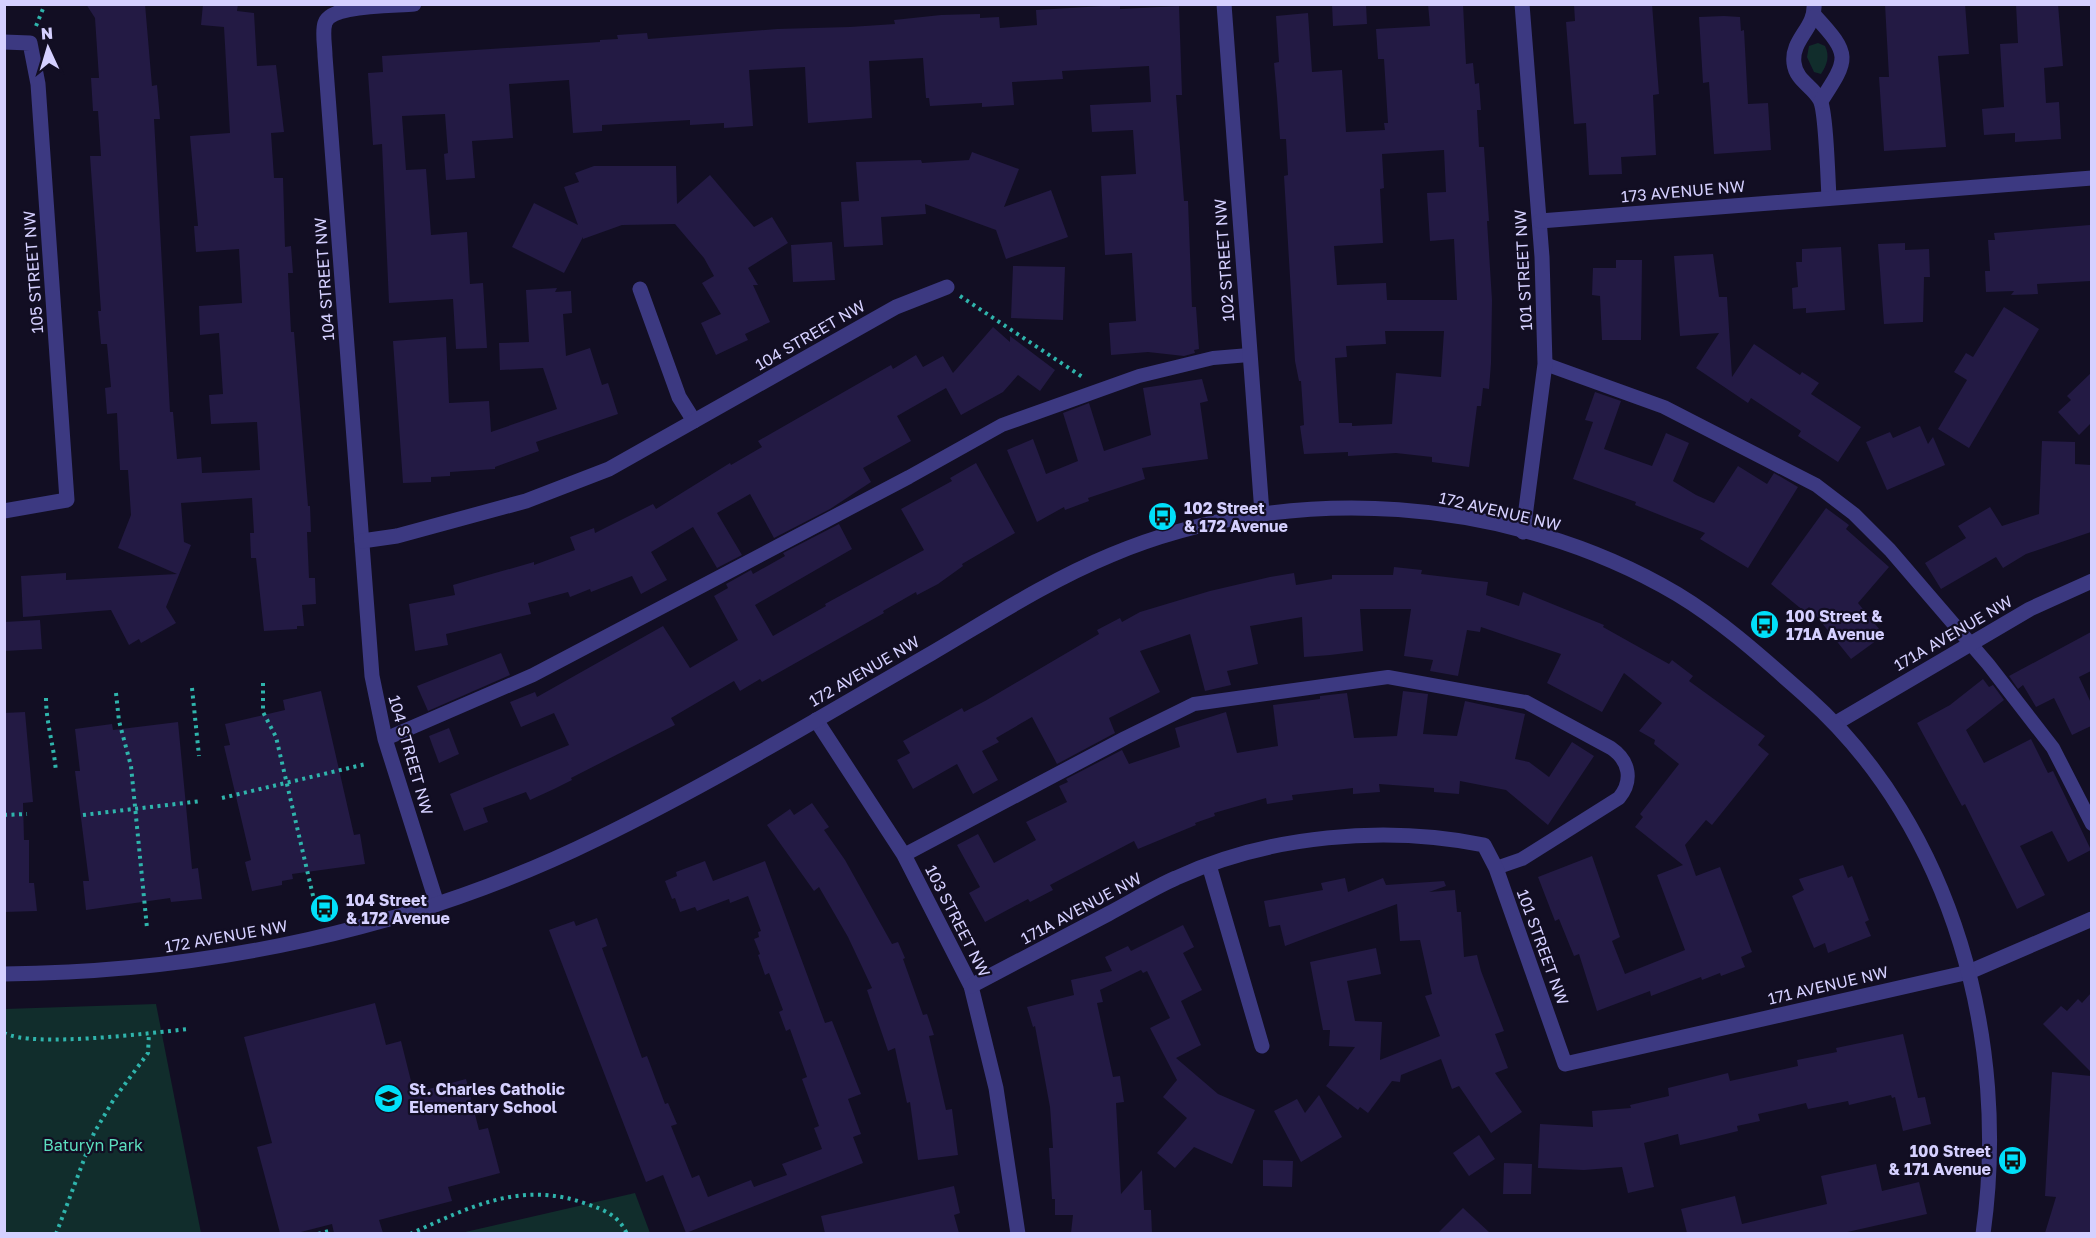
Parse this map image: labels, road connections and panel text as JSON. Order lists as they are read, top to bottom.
{
  "streets": {
    "street": [
      "173 AVENUE NW",
      "102 STREET NW",
      "101 STREET NW",
      "105 STREET NW",
      "104 STREET NW",
      "172 AVENUE NW",
      "171A AVENUE NW",
      "103 STREET NW",
      "171 AVENUE NW"
    ]
  },
  "crossings": [
    ["173 AVENUE NW", "101 STREET NW"],
    ["102 STREET NW", "172 AVENUE NW"],
    ["101 STREET NW", "172 AVENUE NW"],
    ["101 STREET NW", "171A AVENUE NW"],
    ["101 STREET NW", "171 AVENUE NW"],
    ["104 STREET NW", "172 AVENUE NW"],
    ["172 AVENUE NW", "171A AVENUE NW"],
    ["172 AVENUE NW", "103 STREET NW"],
    ["172 AVENUE NW", "171 AVENUE NW"],
    ["171A AVENUE NW", "103 STREET NW"]
  ],
  "parks": ["Baturyn Park"],
  "places": {
    "bus stop": [
      "102 Street & 172 Avenue",
      "100 Street & 171A Avenue",
      "104 Street & 172 Avenue",
      "100 Street & 171 Avenue"
    ],
    "school or university": ["St. Charles Catholic Elementary School"]
  },
  "north": "top"
}
